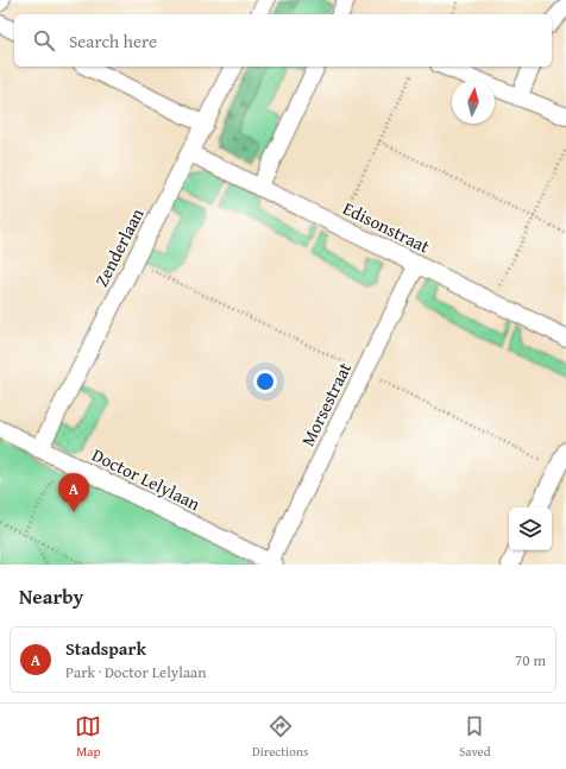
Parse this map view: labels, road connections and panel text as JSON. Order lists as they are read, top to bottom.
{
  "streets": {
    "street": [
      "Edisonstraat",
      "Zenderlaan",
      "Morsestraat",
      "Doctor Lelylaan"
    ]
  },
  "crossings": [
    ["Edisonstraat", "Zenderlaan"],
    ["Edisonstraat", "Morsestraat"],
    ["Zenderlaan", "Doctor Lelylaan"],
    ["Morsestraat", "Doctor Lelylaan"]
  ],
  "north": "top",
  "page": {
    "search": "Search here",
    "pins": "A",
    "heading": "Nearby",
    "list": [
      {
        "mark": "A",
        "name": "Stadspark",
        "note": "Park · Doctor Lelylaan",
        "value": "70 m"
      }
    ],
    "nav": ["Map", "Directions", "Saved"]
  }
}
